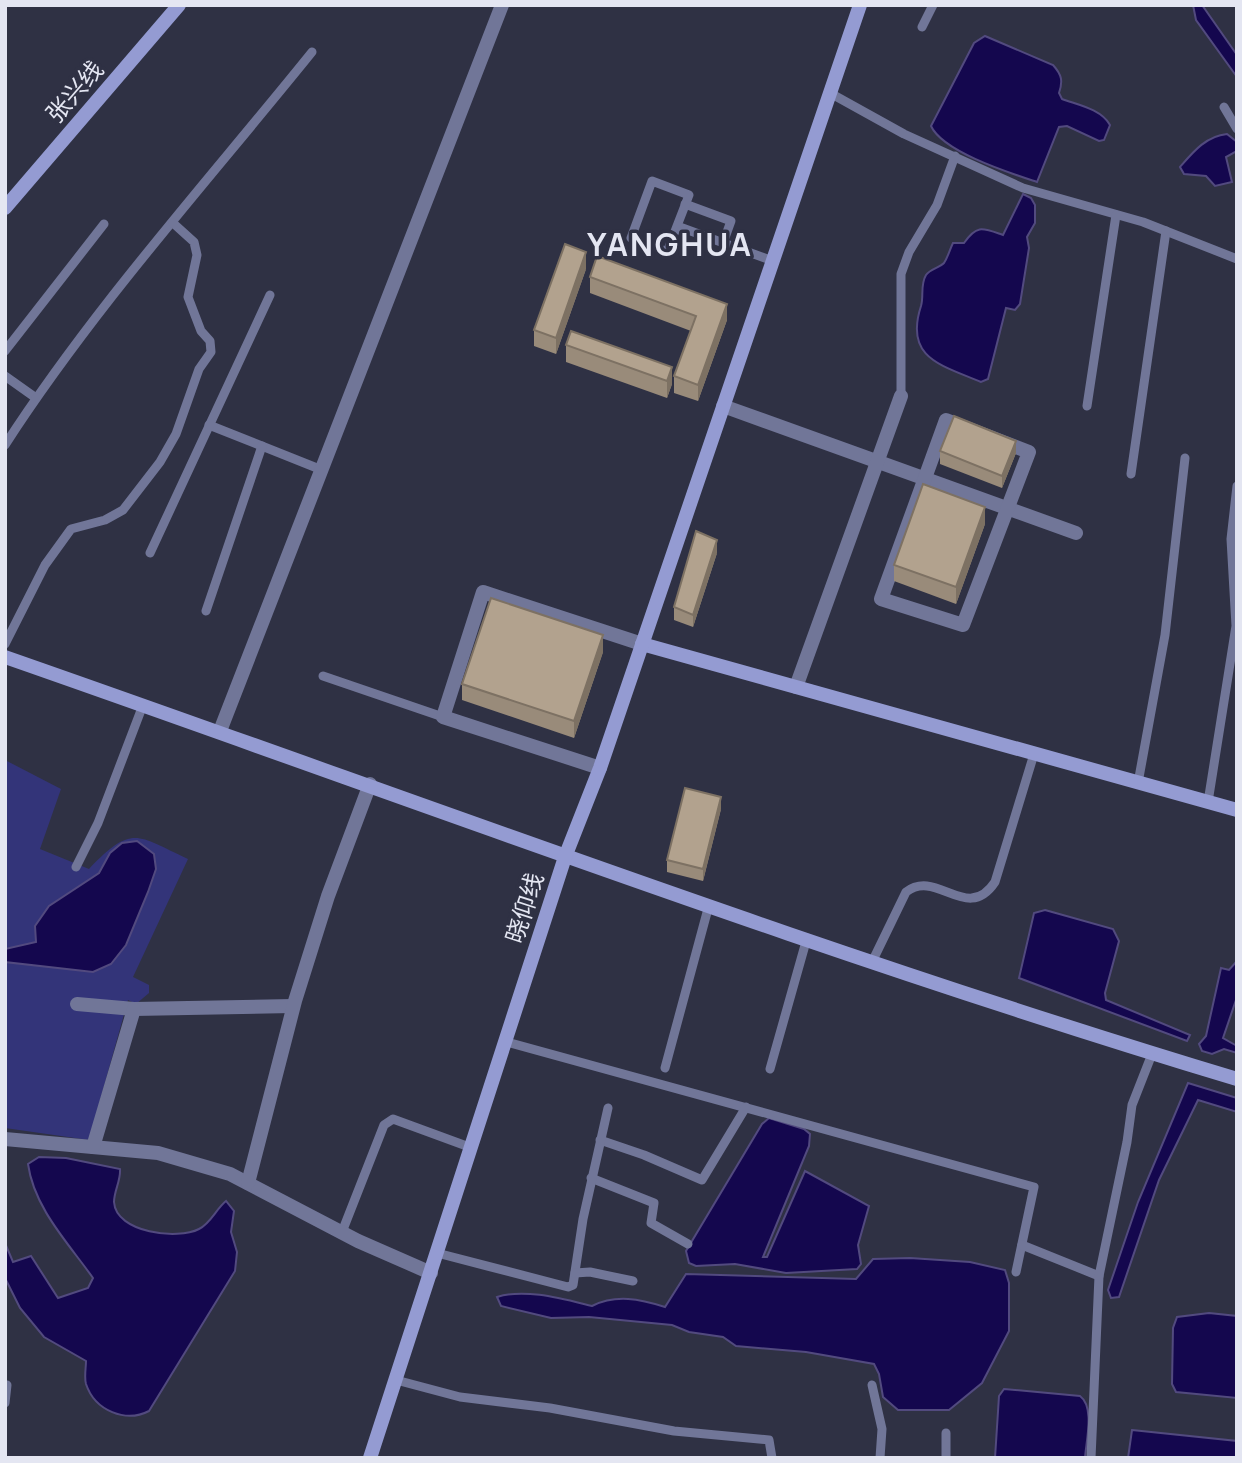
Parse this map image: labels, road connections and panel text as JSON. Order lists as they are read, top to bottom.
{
  "streets": {
    "street": ["张兴线", "晓仰线"]
  },
  "districts": ["YANGHUA"]
}
